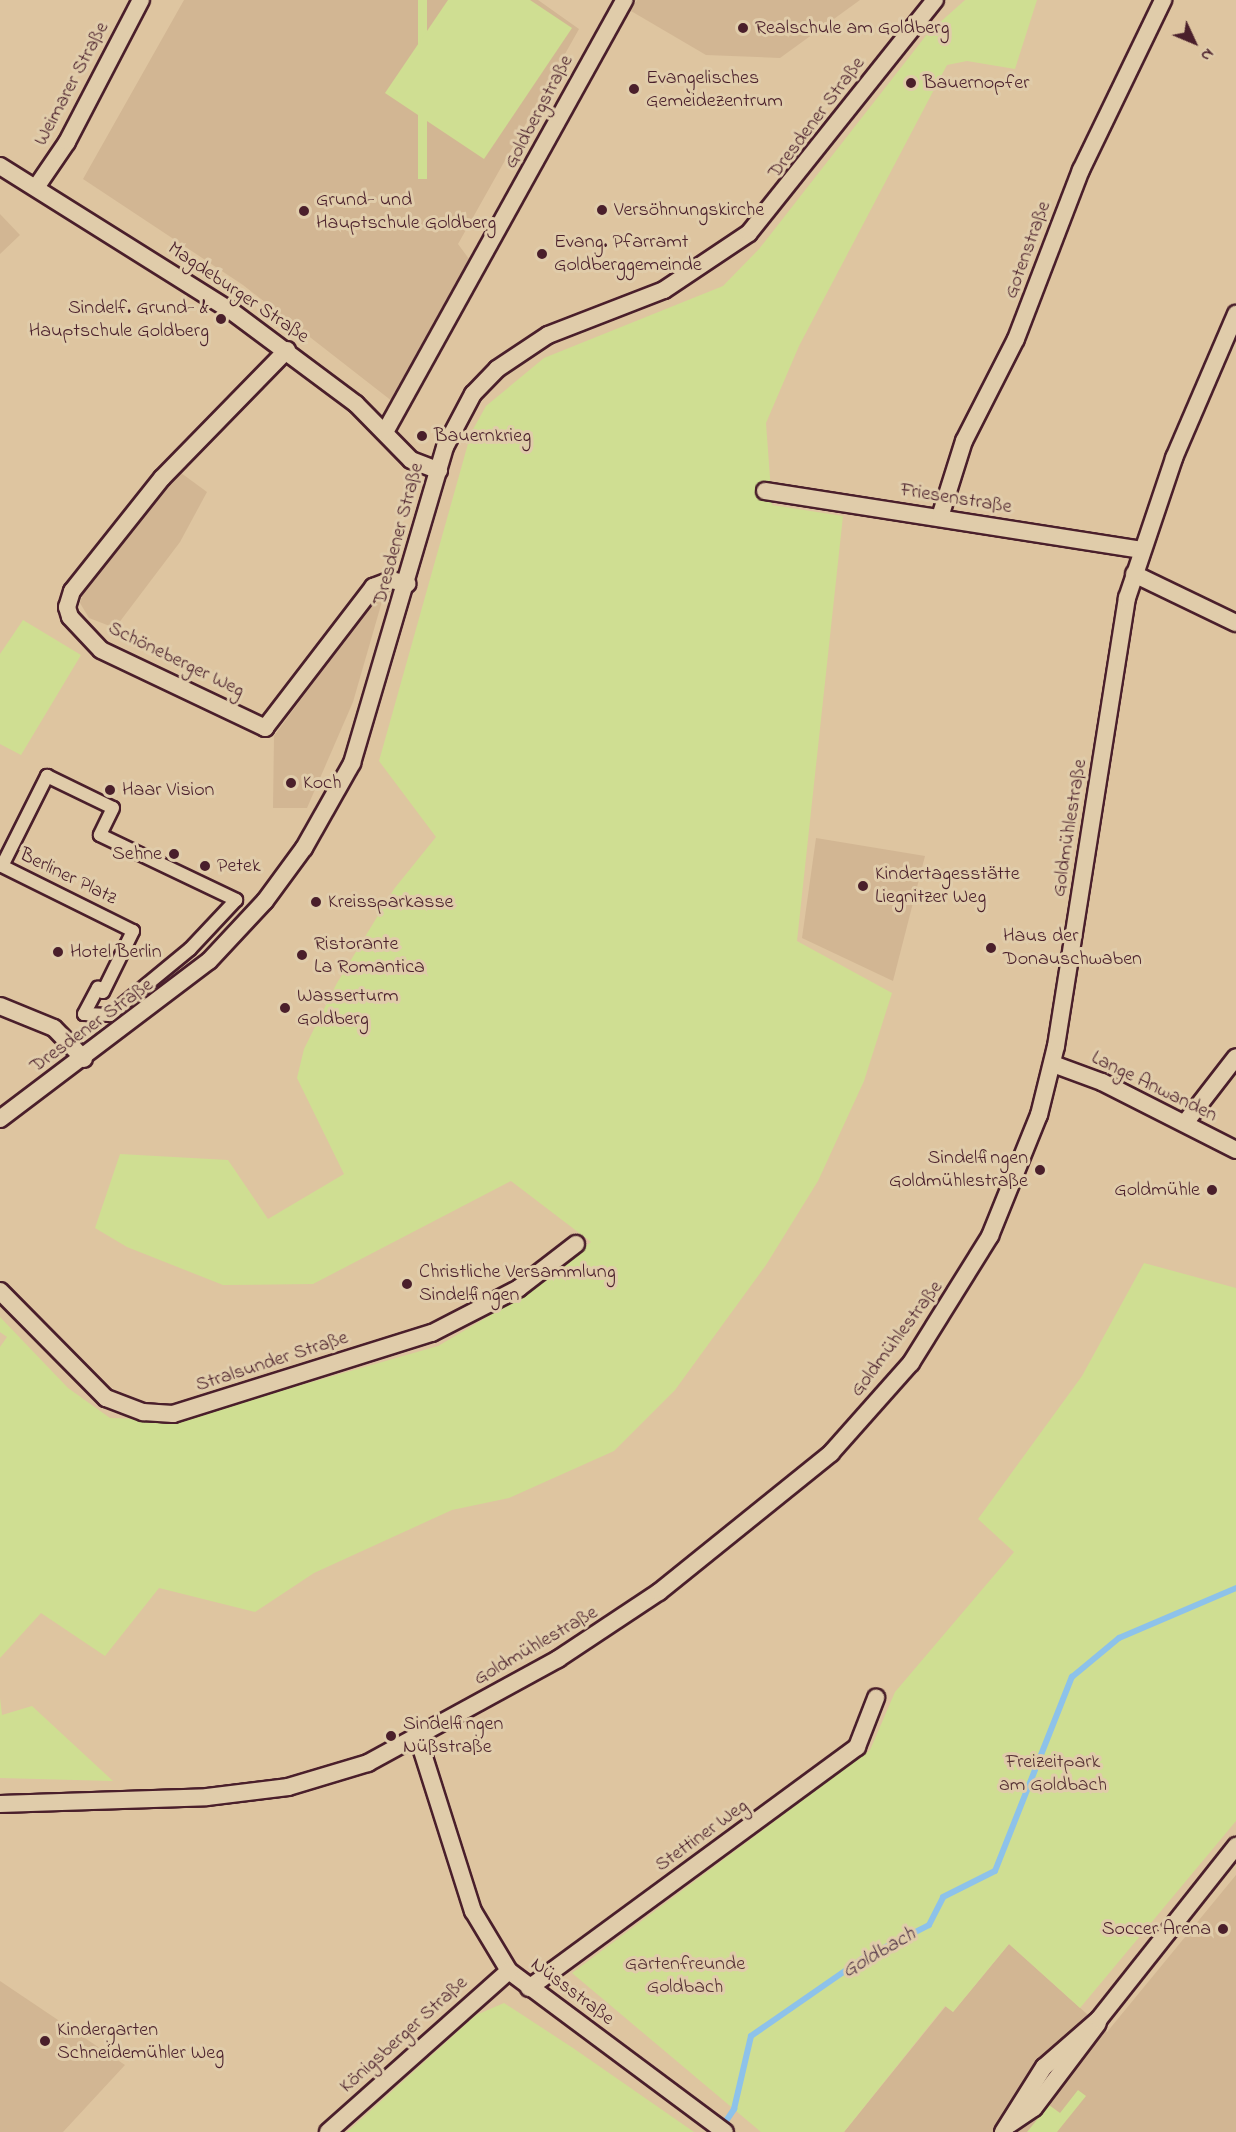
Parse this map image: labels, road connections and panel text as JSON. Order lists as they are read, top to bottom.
{
  "streets": {
    "street": [
      "Weimarer Straße",
      "Goldbergstraße",
      "Dresdener Straße",
      "Gotenstraße",
      "Magdeburger Straße",
      "Friesenstraße",
      "Schöneberger Weg",
      "Goldmühlestraße",
      "Berliner Platz",
      "Lange Anwanden",
      "Stralsunder Straße",
      "Stettiner Weg",
      "Nüssstraße",
      "Königsberger Straße"
    ]
  },
  "crossings": [
    ["Weimarer Straße", "Magdeburger Straße"],
    ["Goldbergstraße", "Magdeburger Straße"],
    ["Dresdener Straße", "Magdeburger Straße"],
    ["Dresdener Straße", "Schöneberger Weg"],
    ["Gotenstraße", "Friesenstraße"],
    ["Magdeburger Straße", "Schöneberger Weg"],
    ["Friesenstraße", "Goldmühlestraße"],
    ["Goldmühlestraße", "Lange Anwanden"],
    ["Goldmühlestraße", "Nüssstraße"],
    ["Stettiner Weg", "Nüssstraße"],
    ["Nüssstraße", "Königsberger Straße"]
  ],
  "water": ["Goldbach"],
  "parks": ["Freizeitpark am Goldbach", "Gartenfreunde Goldbach"],
  "places": [
    "Realschule am Goldberg",
    "Bauernopfer",
    "Evangelisches Gemeidezentrum",
    "Versöhnungskirche",
    "Grund- und Hauptschule Goldberg",
    "Evang. Pfarramt Goldberggemeinde",
    "Sindelf. Grund- & Hauptschule Goldberg",
    "Bauernkrieg",
    "Koch",
    "Haar Vision",
    "Sehne",
    "Petek",
    "Kindertagesstätte Liegnitzer Weg",
    "Kreissparkasse",
    "Haus der Donauschwaben",
    "Hotel Berlin",
    "Ristorante La Romantica",
    "Wasserturm Goldberg",
    "Sindelfingen Goldmühlestraße",
    "Goldmühle",
    "Christliche Versammlung Sindelfingen",
    "Sindelfingen Nüßstraße",
    "Soccer Arena",
    "Kindergarten Schneidemühler Weg"
  ],
  "north": "bottom right"
}
